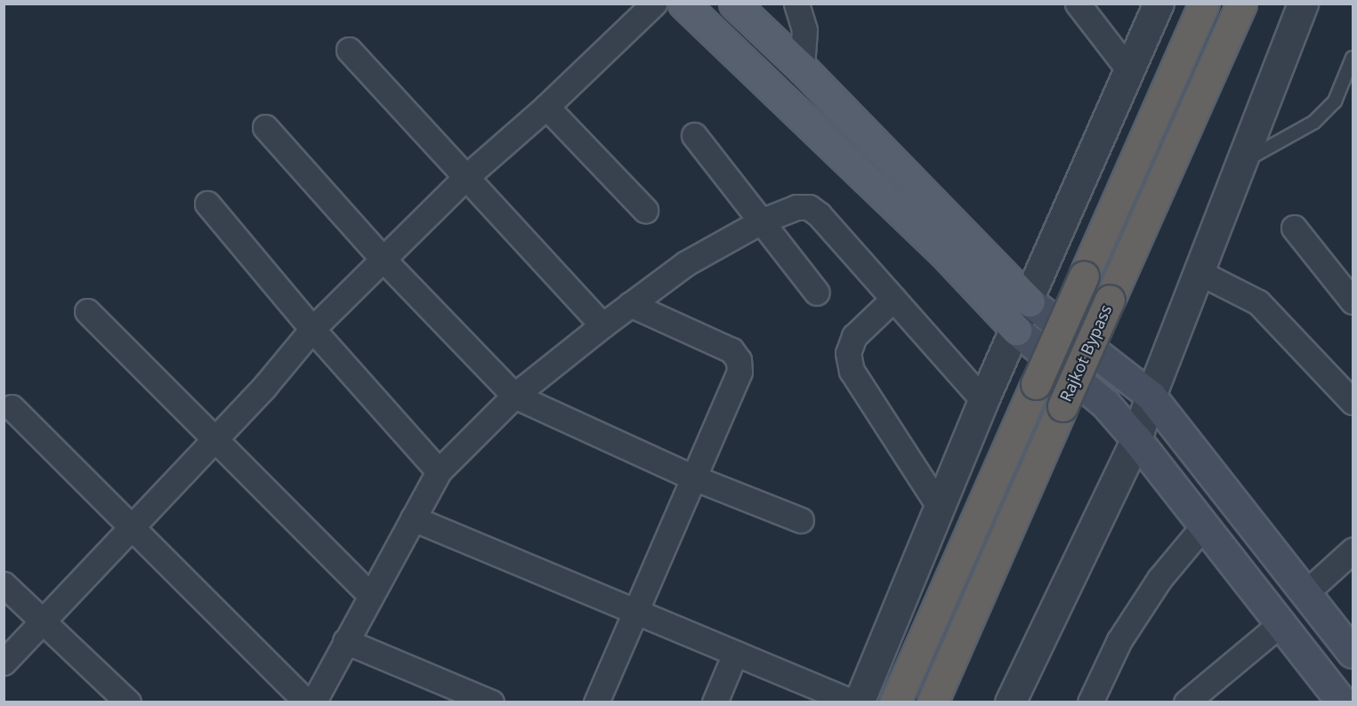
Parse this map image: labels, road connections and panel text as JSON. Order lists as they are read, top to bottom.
{
  "streets": {
    "highway": ["Rajkot Bypass"]
  }
}
